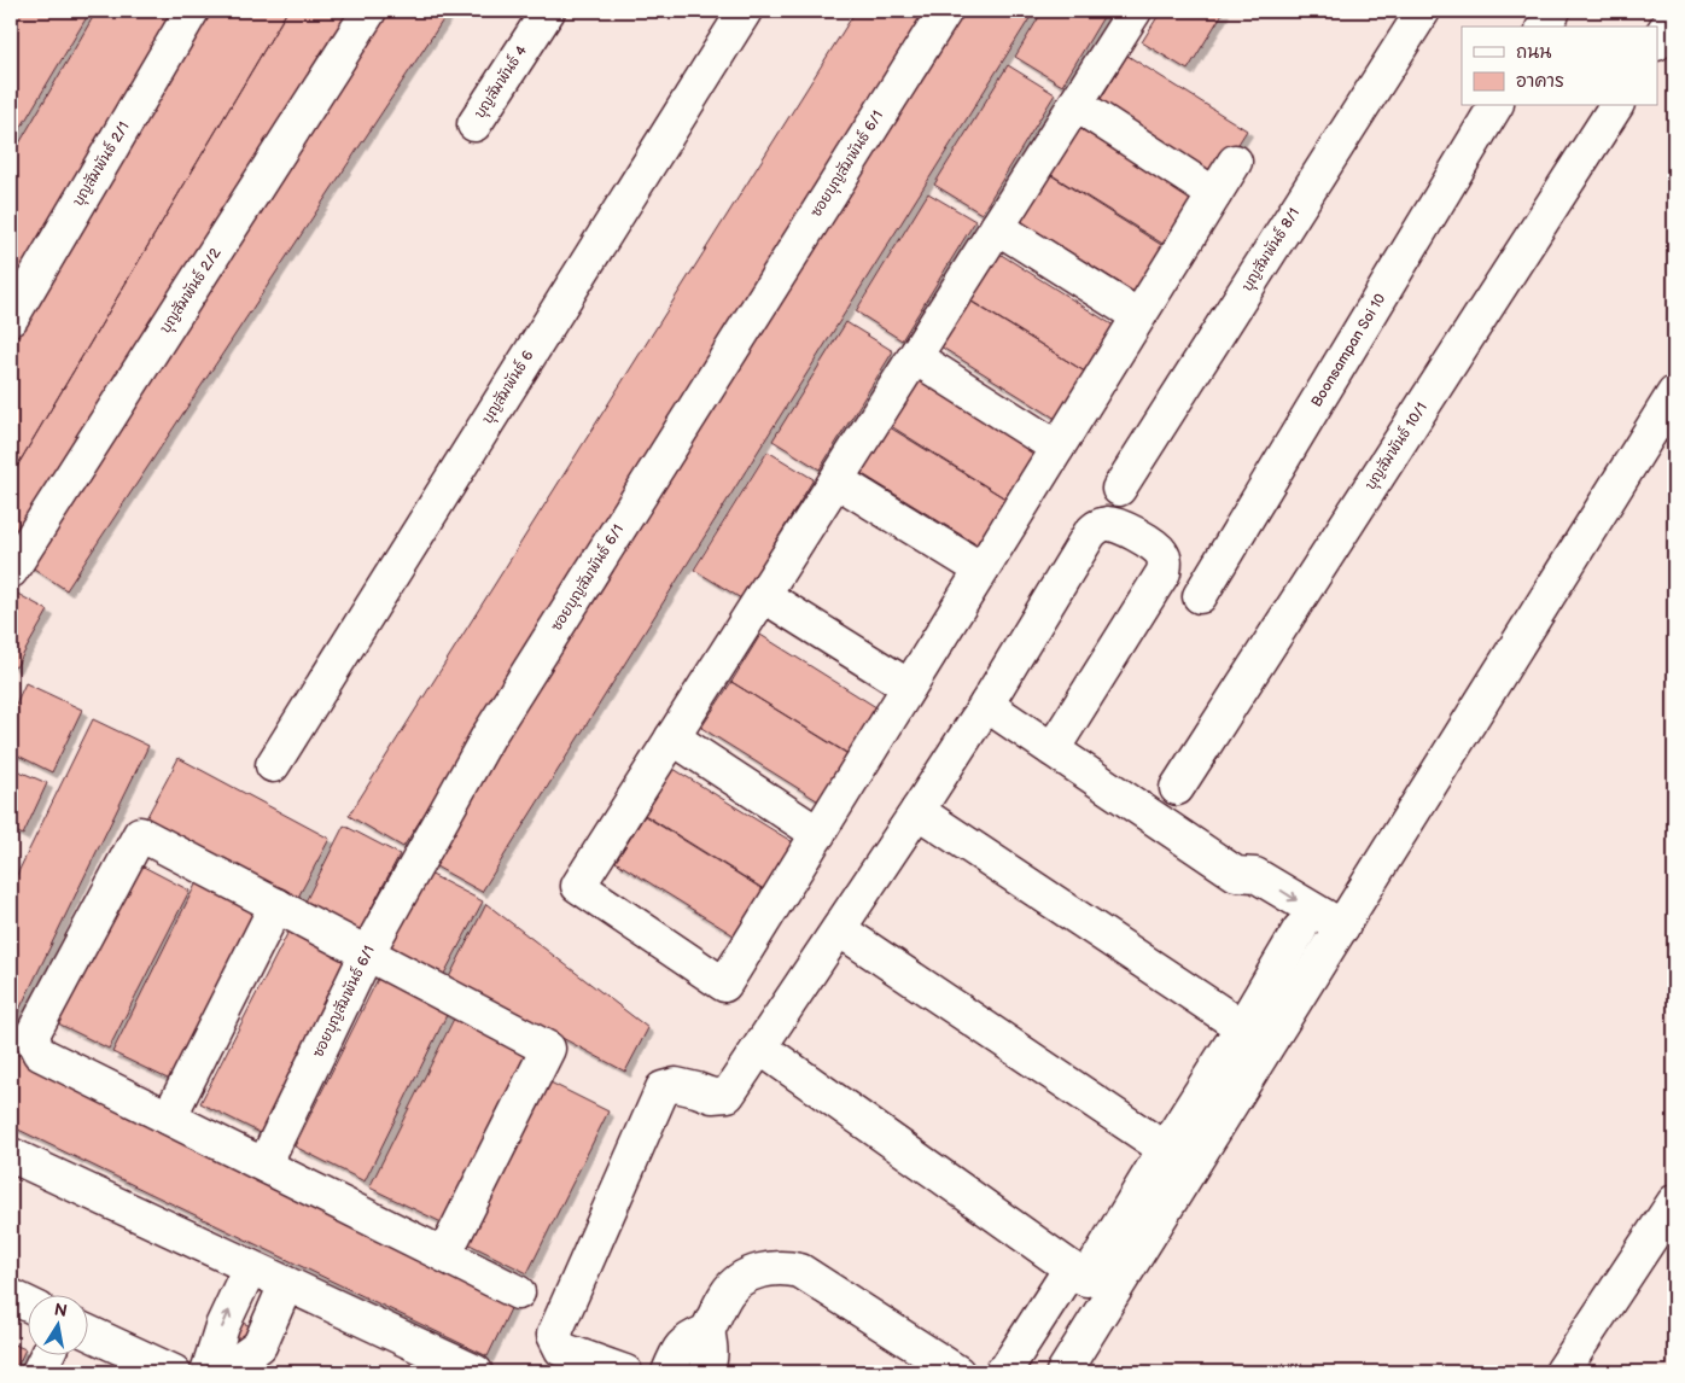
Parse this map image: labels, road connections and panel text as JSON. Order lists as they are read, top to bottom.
{
  "streets": {
    "street": [
      "บุญสัมพันธ์ 4",
      "บุญสัมพันธ์ 2/1",
      "ซอยบุญสัมพันธ์ 6/1",
      "บุญสัมพันธ์ 8/1",
      "บุญสัมพันธ์ 2/2",
      "Boonsampan Soi 10",
      "บุญสัมพันธ์ 6",
      "บุญสัมพันธ์ 10/1"
    ]
  },
  "legend": ["ถนน", "อาคาร"],
  "north": "top"
}
